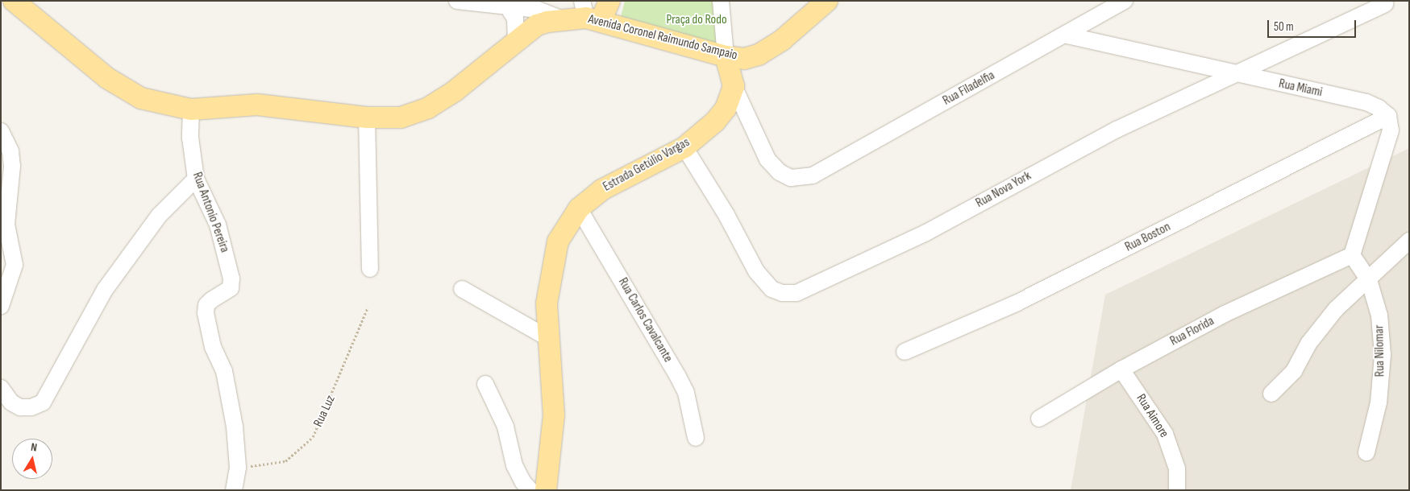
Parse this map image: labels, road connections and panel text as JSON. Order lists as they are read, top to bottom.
{
  "streets": {
    "main road": ["Avenida Coronel Raimundo Sampaio", "Estrada Getúlio Vargas"],
    "street": [
      "Rua Filadelfia",
      "Rua Miami",
      "Rua Nova York",
      "Rua Antonio Pereira",
      "Rua Boston",
      "Rua Carlos Cavalcante",
      "Rua Florida",
      "Rua Nilomar",
      "Rua Aimore"
    ],
    "path": ["Rua Luz"]
  },
  "crossings": [
    ["Avenida Coronel Raimundo Sampaio", "Rua Antonio Pereira"],
    ["Rua Filadelfia", "Rua Miami"],
    ["Rua Filadelfia", "Estrada Getúlio Vargas"],
    ["Rua Miami", "Rua Nova York"],
    ["Rua Miami", "Rua Boston"],
    ["Estrada Getúlio Vargas", "Rua Nova York"],
    ["Estrada Getúlio Vargas", "Rua Carlos Cavalcante"],
    ["Rua Antonio Pereira", "Rua Luz"],
    ["Rua Florida", "Rua Nilomar"],
    ["Rua Florida", "Rua Aimore"]
  ],
  "parks": ["Praça do Rodo"],
  "scale_bar": "50 m",
  "north": "top"
}
